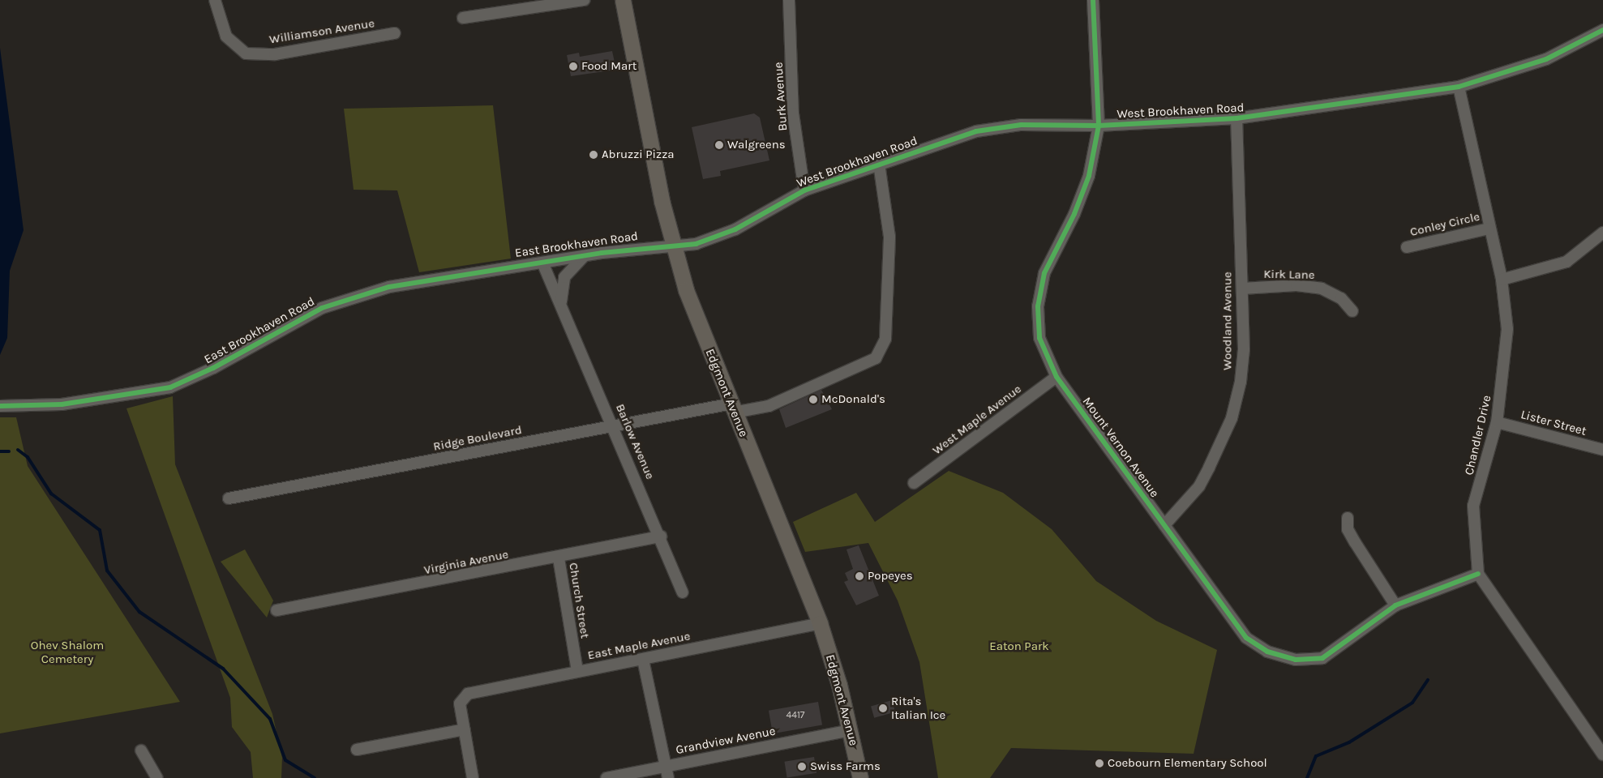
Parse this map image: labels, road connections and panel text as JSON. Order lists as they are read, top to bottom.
{
  "streets": {
    "main road": ["Edgmont Avenue"],
    "street": [
      "Williamson Avenue",
      "Burk Avenue",
      "West Brookhaven Road",
      "Conley Circle",
      "East Brookhaven Road",
      "Kirk Lane",
      "Woodland Avenue",
      "West Maple Avenue",
      "Lister Street",
      "Chandler Drive",
      "Ridge Boulevard",
      "Barlow Avenue",
      "Mount Vernon Avenue",
      "Virginia Avenue",
      "Church Street",
      "East Maple Avenue",
      "Grandview Avenue"
    ]
  },
  "crossings": [
    ["Burk Avenue", "West Brookhaven Road"],
    ["West Brookhaven Road", "East Brookhaven Road"],
    ["West Brookhaven Road", "Woodland Avenue"],
    ["West Brookhaven Road", "Edgmont Avenue"],
    ["West Brookhaven Road", "Chandler Drive"],
    ["West Brookhaven Road", "Ridge Boulevard"],
    ["West Brookhaven Road", "Mount Vernon Avenue"],
    ["Conley Circle", "Chandler Drive"],
    ["East Brookhaven Road", "Edgmont Avenue"],
    ["East Brookhaven Road", "Barlow Avenue"],
    ["Kirk Lane", "Woodland Avenue"],
    ["Woodland Avenue", "Mount Vernon Avenue"],
    ["Edgmont Avenue", "Ridge Boulevard"],
    ["Edgmont Avenue", "East Maple Avenue"],
    ["Edgmont Avenue", "Grandview Avenue"],
    ["West Maple Avenue", "Mount Vernon Avenue"],
    ["Lister Street", "Chandler Drive"],
    ["Chandler Drive", "Mount Vernon Avenue"],
    ["Ridge Boulevard", "Barlow Avenue"],
    ["Barlow Avenue", "Virginia Avenue"],
    ["Virginia Avenue", "Church Street"],
    ["Church Street", "East Maple Avenue"]
  ],
  "parks": ["Ohev Shalom Cemetery", "Eaton Park"],
  "places": [
    "Food Mart",
    "Walgreens",
    "Abruzzi Pizza",
    "McDonald's",
    "Popeyes",
    "Rita's Italian Ice",
    "Coebourn Elementary School",
    "Swiss Farms"
  ],
  "house_numbers": ["4417"]
}
